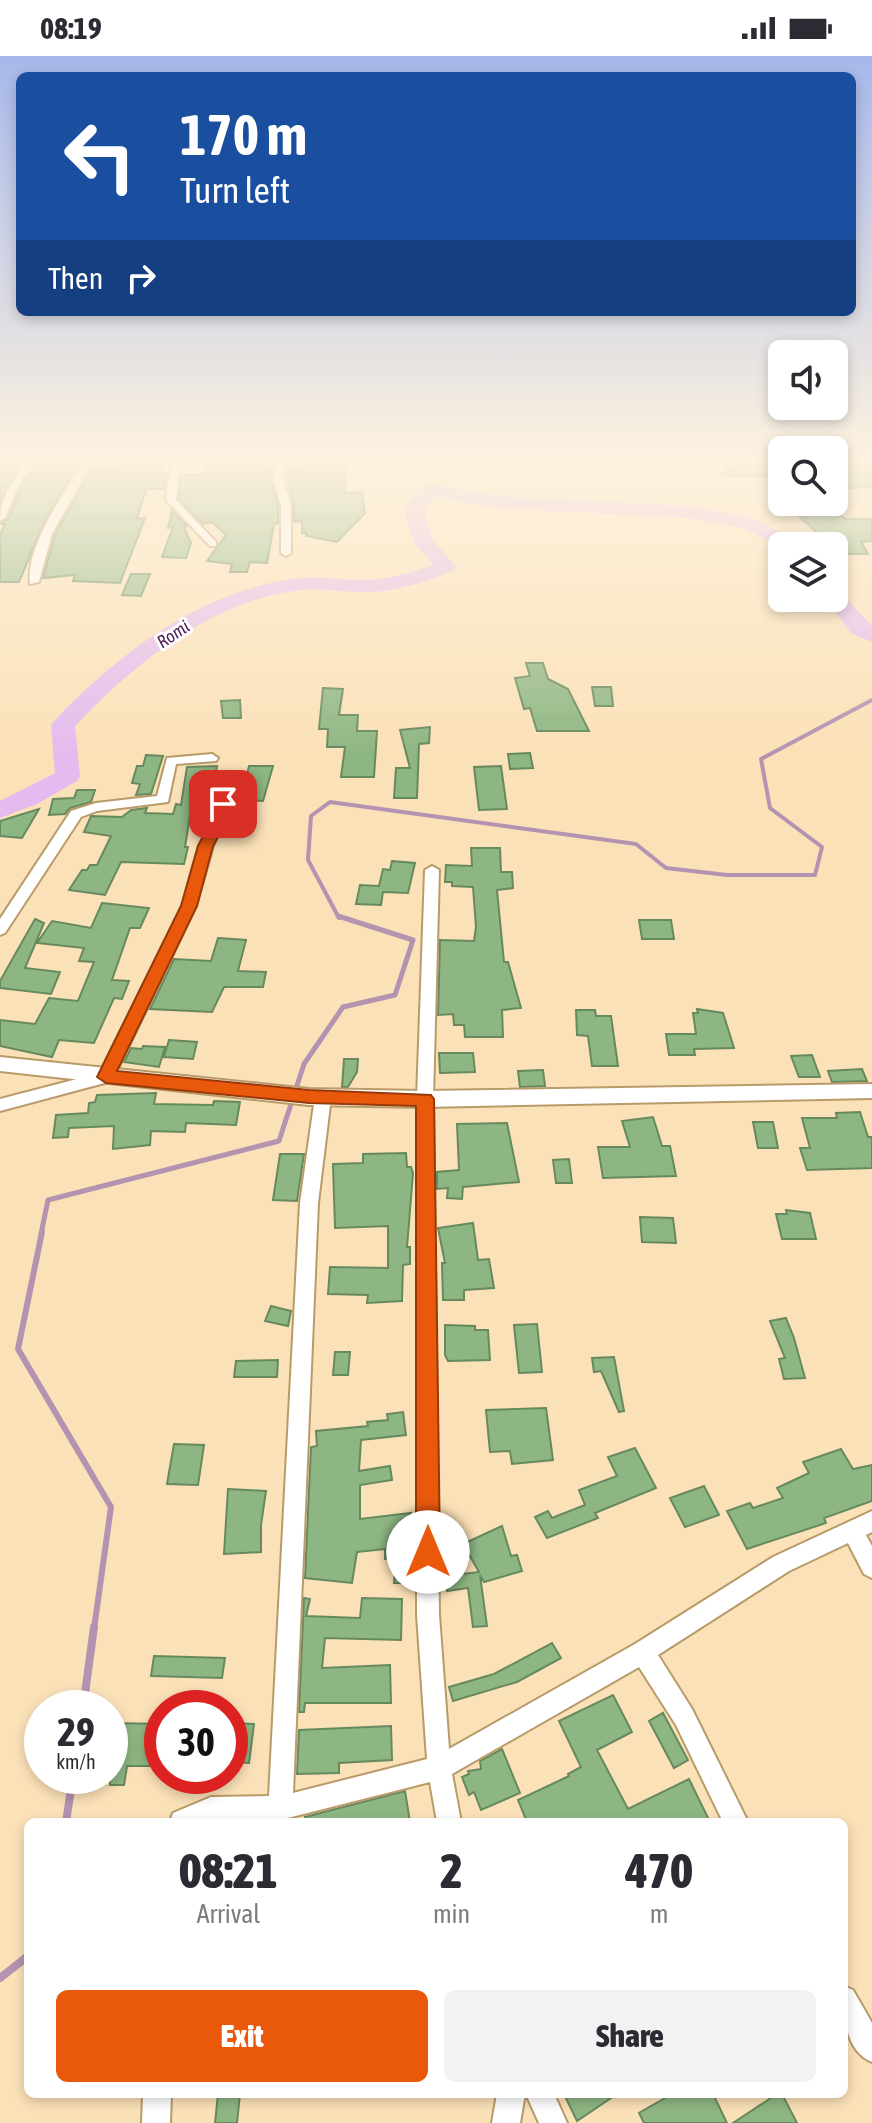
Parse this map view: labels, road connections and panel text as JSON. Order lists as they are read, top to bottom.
{
  "water": ["Romi"],
  "page": {
    "status": "08:19",
    "turn": ["170 m", "Turn left"],
    "then": "Then",
    "speed": "29 km/h",
    "limit": "30",
    "eta": [
      "08:21",
      "Arrival",
      "2",
      "min",
      "470",
      "m"
    ],
    "buttons": ["Exit", "Share"]
  }
}
